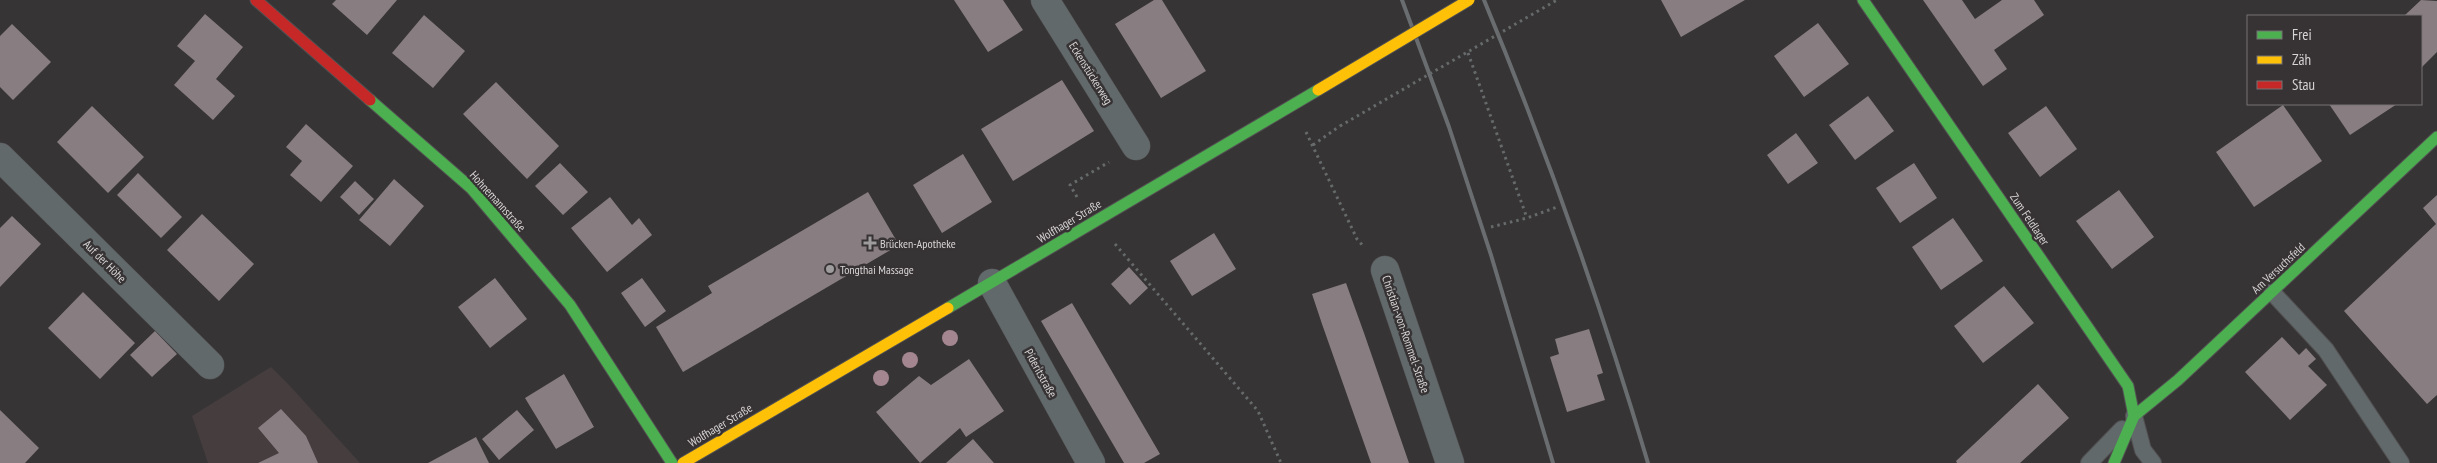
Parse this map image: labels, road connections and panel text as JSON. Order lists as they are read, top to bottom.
{
  "streets": {
    "street": [
      "Eckenstückerweg",
      "Hohnemannstraße",
      "Zum Feldlager",
      "Wolfhager Straße",
      "Auf der Höhe",
      "Am Versuchsfeld",
      "Christian-von-Rommel-Straße",
      "Pideritstraße"
    ]
  },
  "crossings": [
    ["Zum Feldlager", "Am Versuchsfeld"],
    ["Wolfhager Straße", "Christian-von-Rommel-Straße"],
    ["Wolfhager Straße", "Pideritstraße"]
  ],
  "places": {
    "health": ["Brücken-Apotheke"],
    "other": ["Tongthai Massage"]
  },
  "legend": ["Frei", "Zäh", "Stau"]
}
